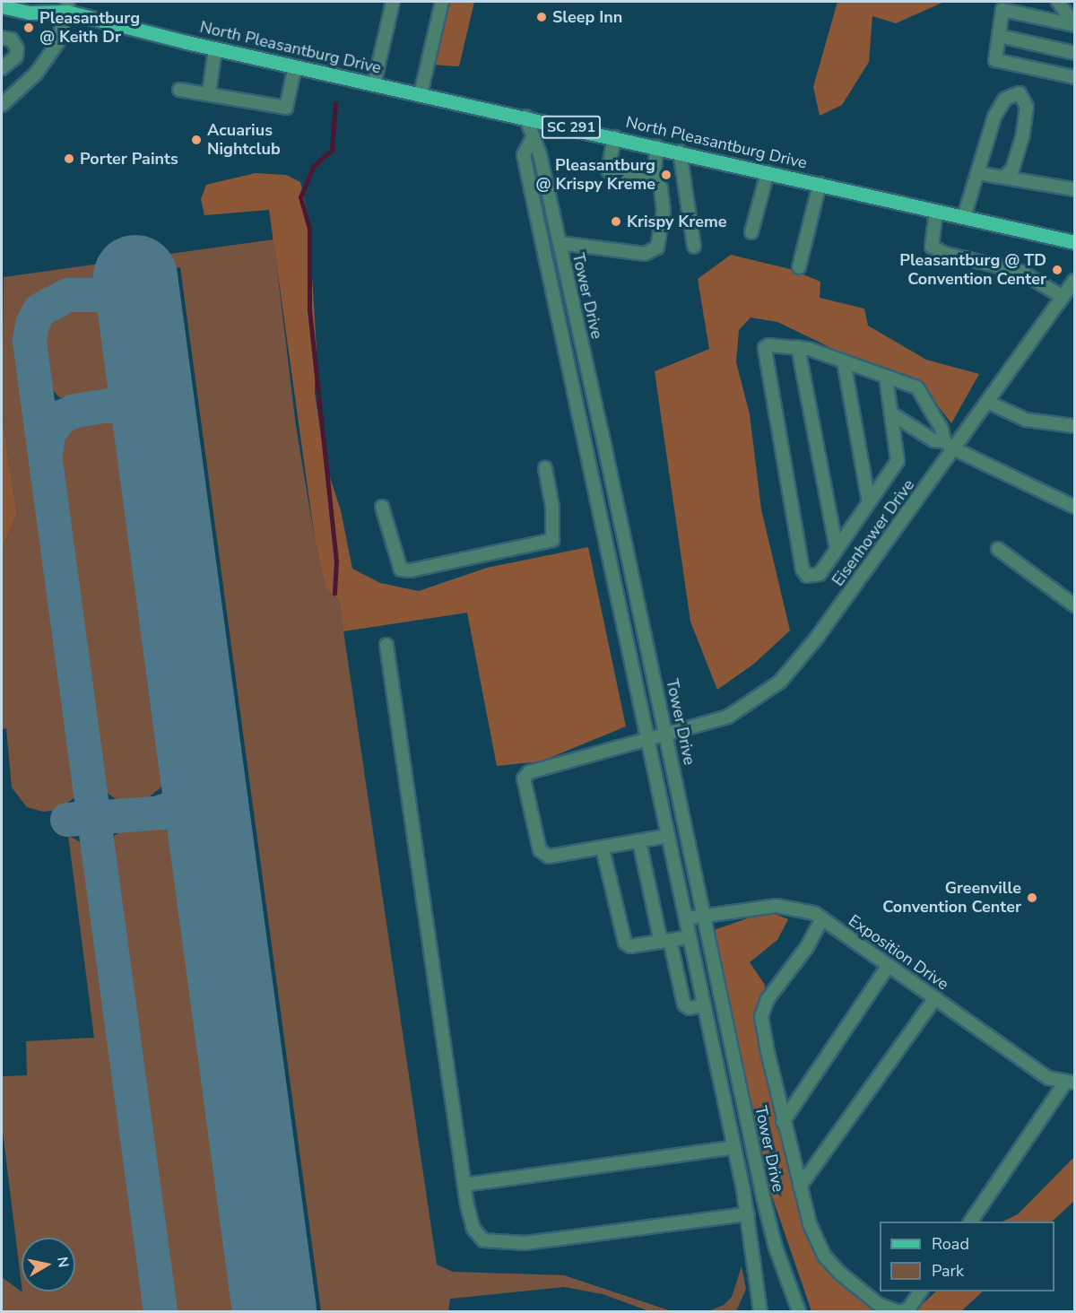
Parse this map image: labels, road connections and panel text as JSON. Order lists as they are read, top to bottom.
{
  "streets": {
    "main road": ["North Pleasantburg Drive", "SC 291"],
    "street": ["Tower Drive", "Eisenhower Drive", "Exposition Drive"]
  },
  "crossings": [
    ["North Pleasantburg Drive", "Tower Drive"],
    ["Tower Drive", "Eisenhower Drive"],
    ["Tower Drive", "Exposition Drive"]
  ],
  "places": [
    "Sleep Inn",
    "Pleasantburg @ Keith Dr",
    "Acuarius Nightclub",
    "Porter Paints",
    "Pleasantburg @ Krispy Kreme",
    "Krispy Kreme",
    "Pleasantburg @ TD Convention Center",
    "Greenville Convention Center"
  ],
  "legend": ["Road", "Park"],
  "north": "right"
}
